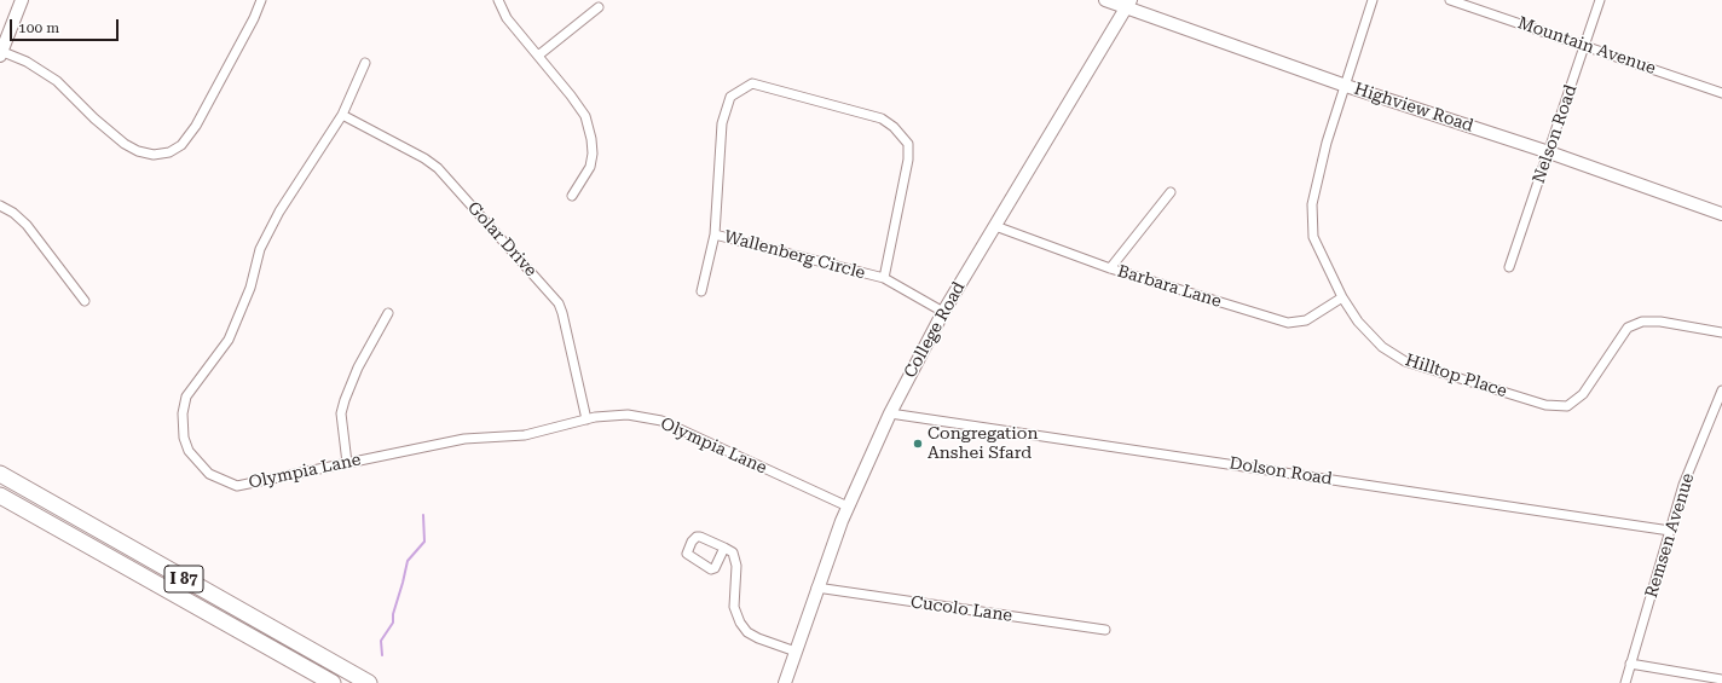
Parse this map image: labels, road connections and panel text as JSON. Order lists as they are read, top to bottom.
{
  "streets": {
    "highway": ["I 87"],
    "street": [
      "Mountain Avenue",
      "Highview Road",
      "Nelson Road",
      "Golar Drive",
      "Wallenberg Circle",
      "Barbara Lane",
      "College Road",
      "Hilltop Place",
      "Olympia Lane",
      "Dolson Road",
      "Remsen Avenue",
      "Cucolo Lane"
    ]
  },
  "crossings": [
    ["Mountain Avenue", "Nelson Road"],
    ["Highview Road", "Nelson Road"],
    ["Highview Road", "College Road"],
    ["Highview Road", "Hilltop Place"],
    ["Golar Drive", "Olympia Lane"],
    ["Wallenberg Circle", "College Road"],
    ["Barbara Lane", "College Road"],
    ["Barbara Lane", "Hilltop Place"],
    ["College Road", "Olympia Lane"],
    ["College Road", "Dolson Road"],
    ["College Road", "Cucolo Lane"],
    ["Dolson Road", "Remsen Avenue"]
  ],
  "places": ["Congregation Anshei Sfard"],
  "scale_bar": "100 m"
}
